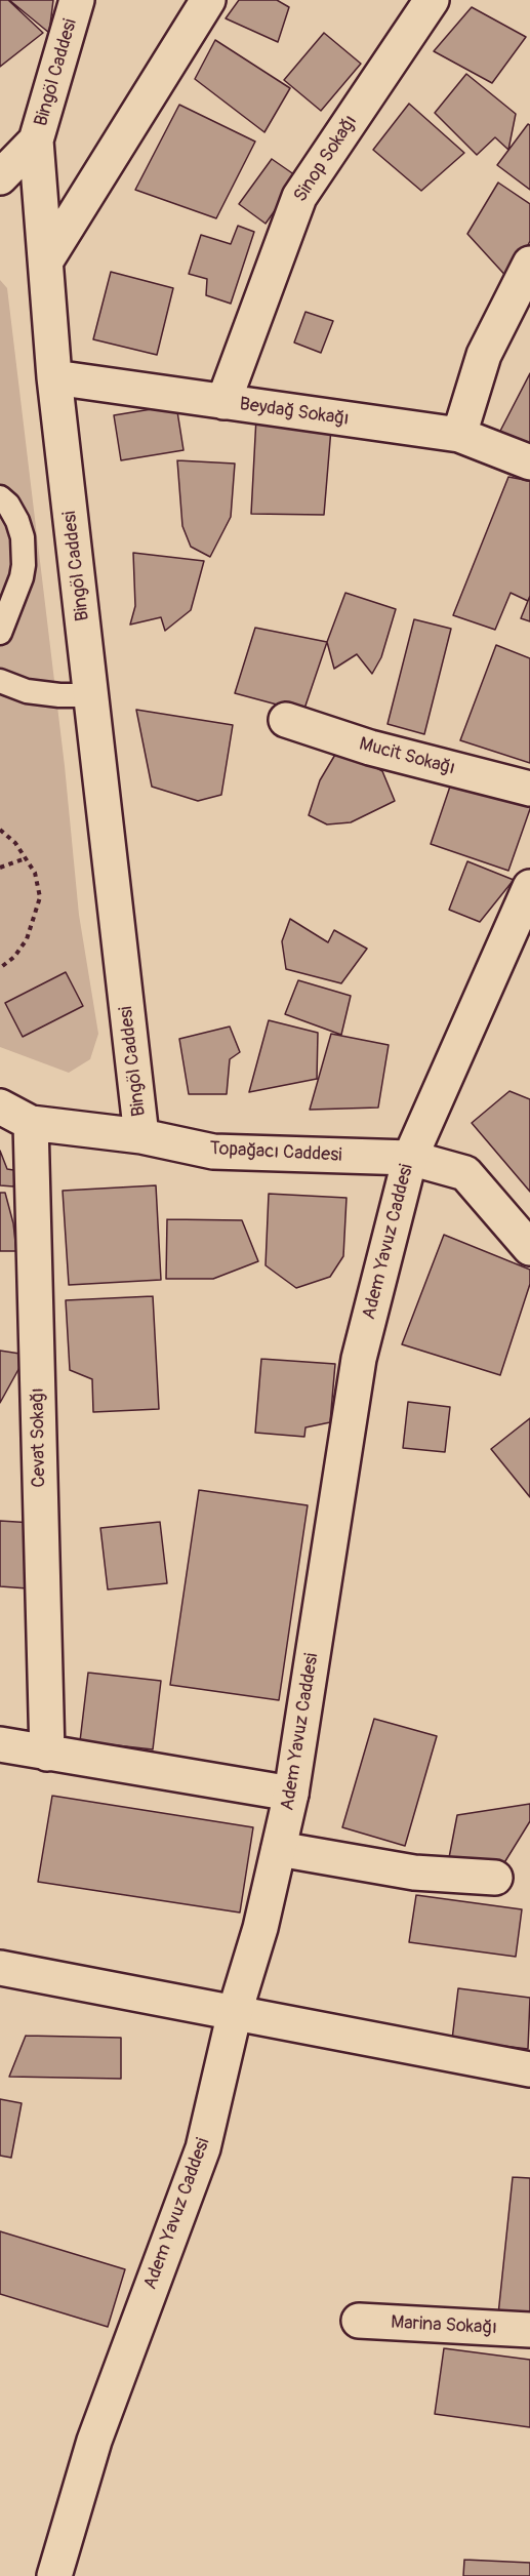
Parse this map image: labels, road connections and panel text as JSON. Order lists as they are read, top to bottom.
{
  "streets": {
    "street": [
      "Bingöl Caddesi",
      "Sinop Sokağı",
      "Beydağ Sokağı",
      "Mucit Sokağı",
      "Topağacı Caddesi",
      "Adem Yavuz Caddesi",
      "Cevat Sokağı",
      "Marina Sokağı"
    ]
  },
  "crossings": [
    ["Bingöl Caddesi", "Beydağ Sokağı"],
    ["Bingöl Caddesi", "Topağacı Caddesi"],
    ["Sinop Sokağı", "Beydağ Sokağı"],
    ["Topağacı Caddesi", "Adem Yavuz Caddesi"],
    ["Topağacı Caddesi", "Cevat Sokağı"]
  ]
}
